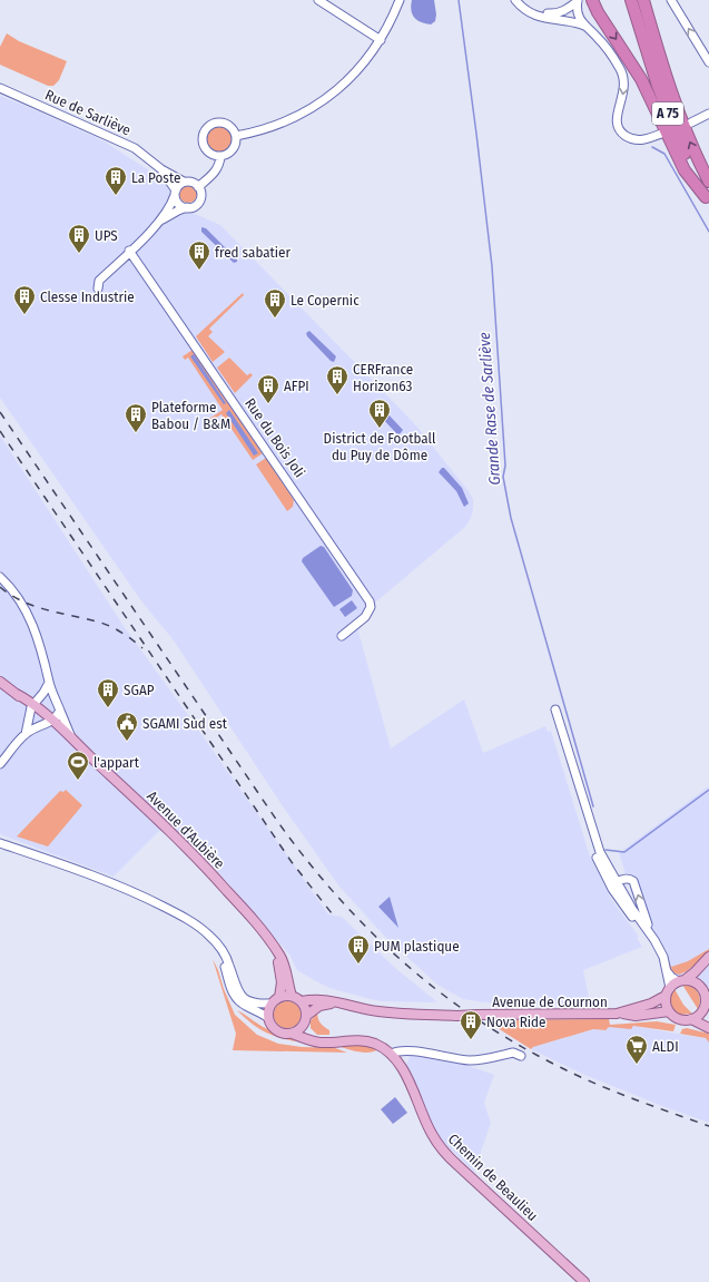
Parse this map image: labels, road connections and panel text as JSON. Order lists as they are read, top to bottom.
{
  "streets": {
    "highway": ["A 75"],
    "main road": ["Avenue d'Aubière", "Avenue de Cournon", "Chemin de Beaulieu"],
    "street": ["Rue de Sarliève", "Rue du Bois Joli"]
  },
  "crossings": [
    ["Avenue d'Aubière", "Avenue de Cournon"],
    ["Avenue d'Aubière", "Chemin de Beaulieu"],
    ["Avenue de Cournon", "Chemin de Beaulieu"]
  ],
  "water": ["Grande Rase de Sarliève"],
  "places": {
    "building": [
      "La Poste",
      "UPS",
      "fred sabatier",
      "Clesse Industrie",
      "Le Copernic",
      "CERFrance Horizon63",
      "AFPI",
      "District de Football du Puy de Dôme",
      "Plateforme Babou / B&M",
      "SGAP",
      "PUM plastique",
      "Nova Ride"
    ],
    "public building": ["SGAMI Sud est"],
    "sports": ["l'appart"],
    "supermarket": ["ALDI"]
  }
}
